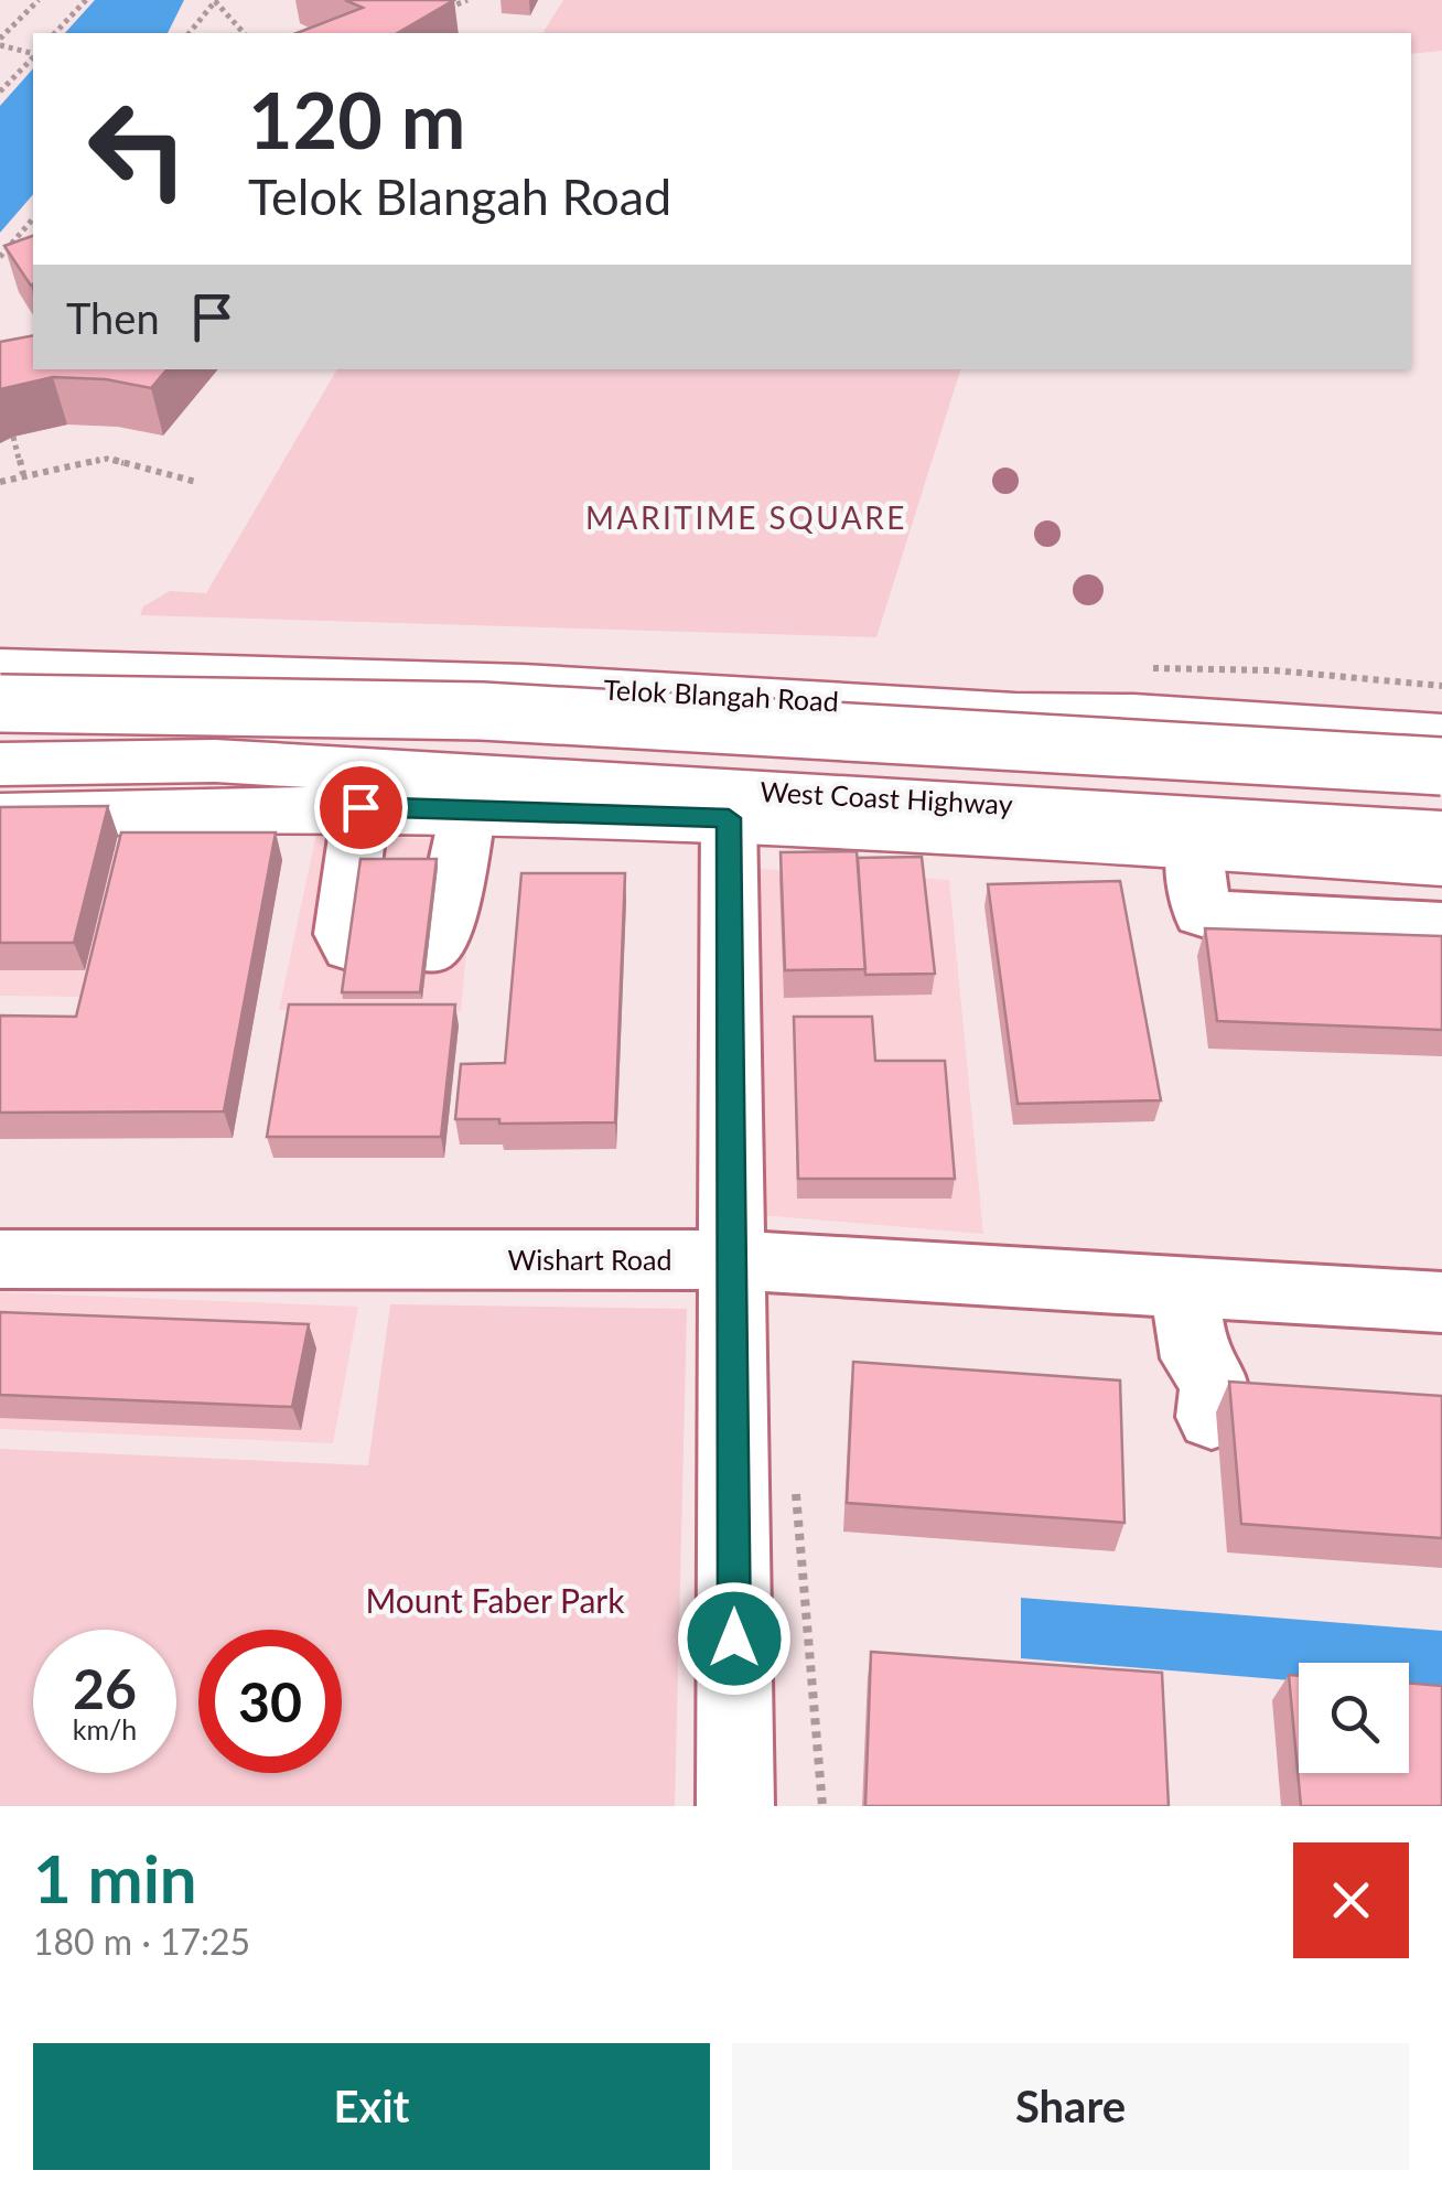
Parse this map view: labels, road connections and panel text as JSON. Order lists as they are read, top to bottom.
{
  "streets": {
    "main road": ["Telok Blangah Road", "West Coast Highway"],
    "street": ["Wishart Road"]
  },
  "districts": ["MARITIME SQUARE"],
  "parks": ["Mount Faber Park"],
  "page": {
    "turn": ["120 m", "Telok Blangah Road"],
    "then": "Then",
    "speed": "26 km/h",
    "limit": "30",
    "heading": ["1 min", "180 m · 17:25"],
    "buttons": ["Exit", "Share"]
  }
}
